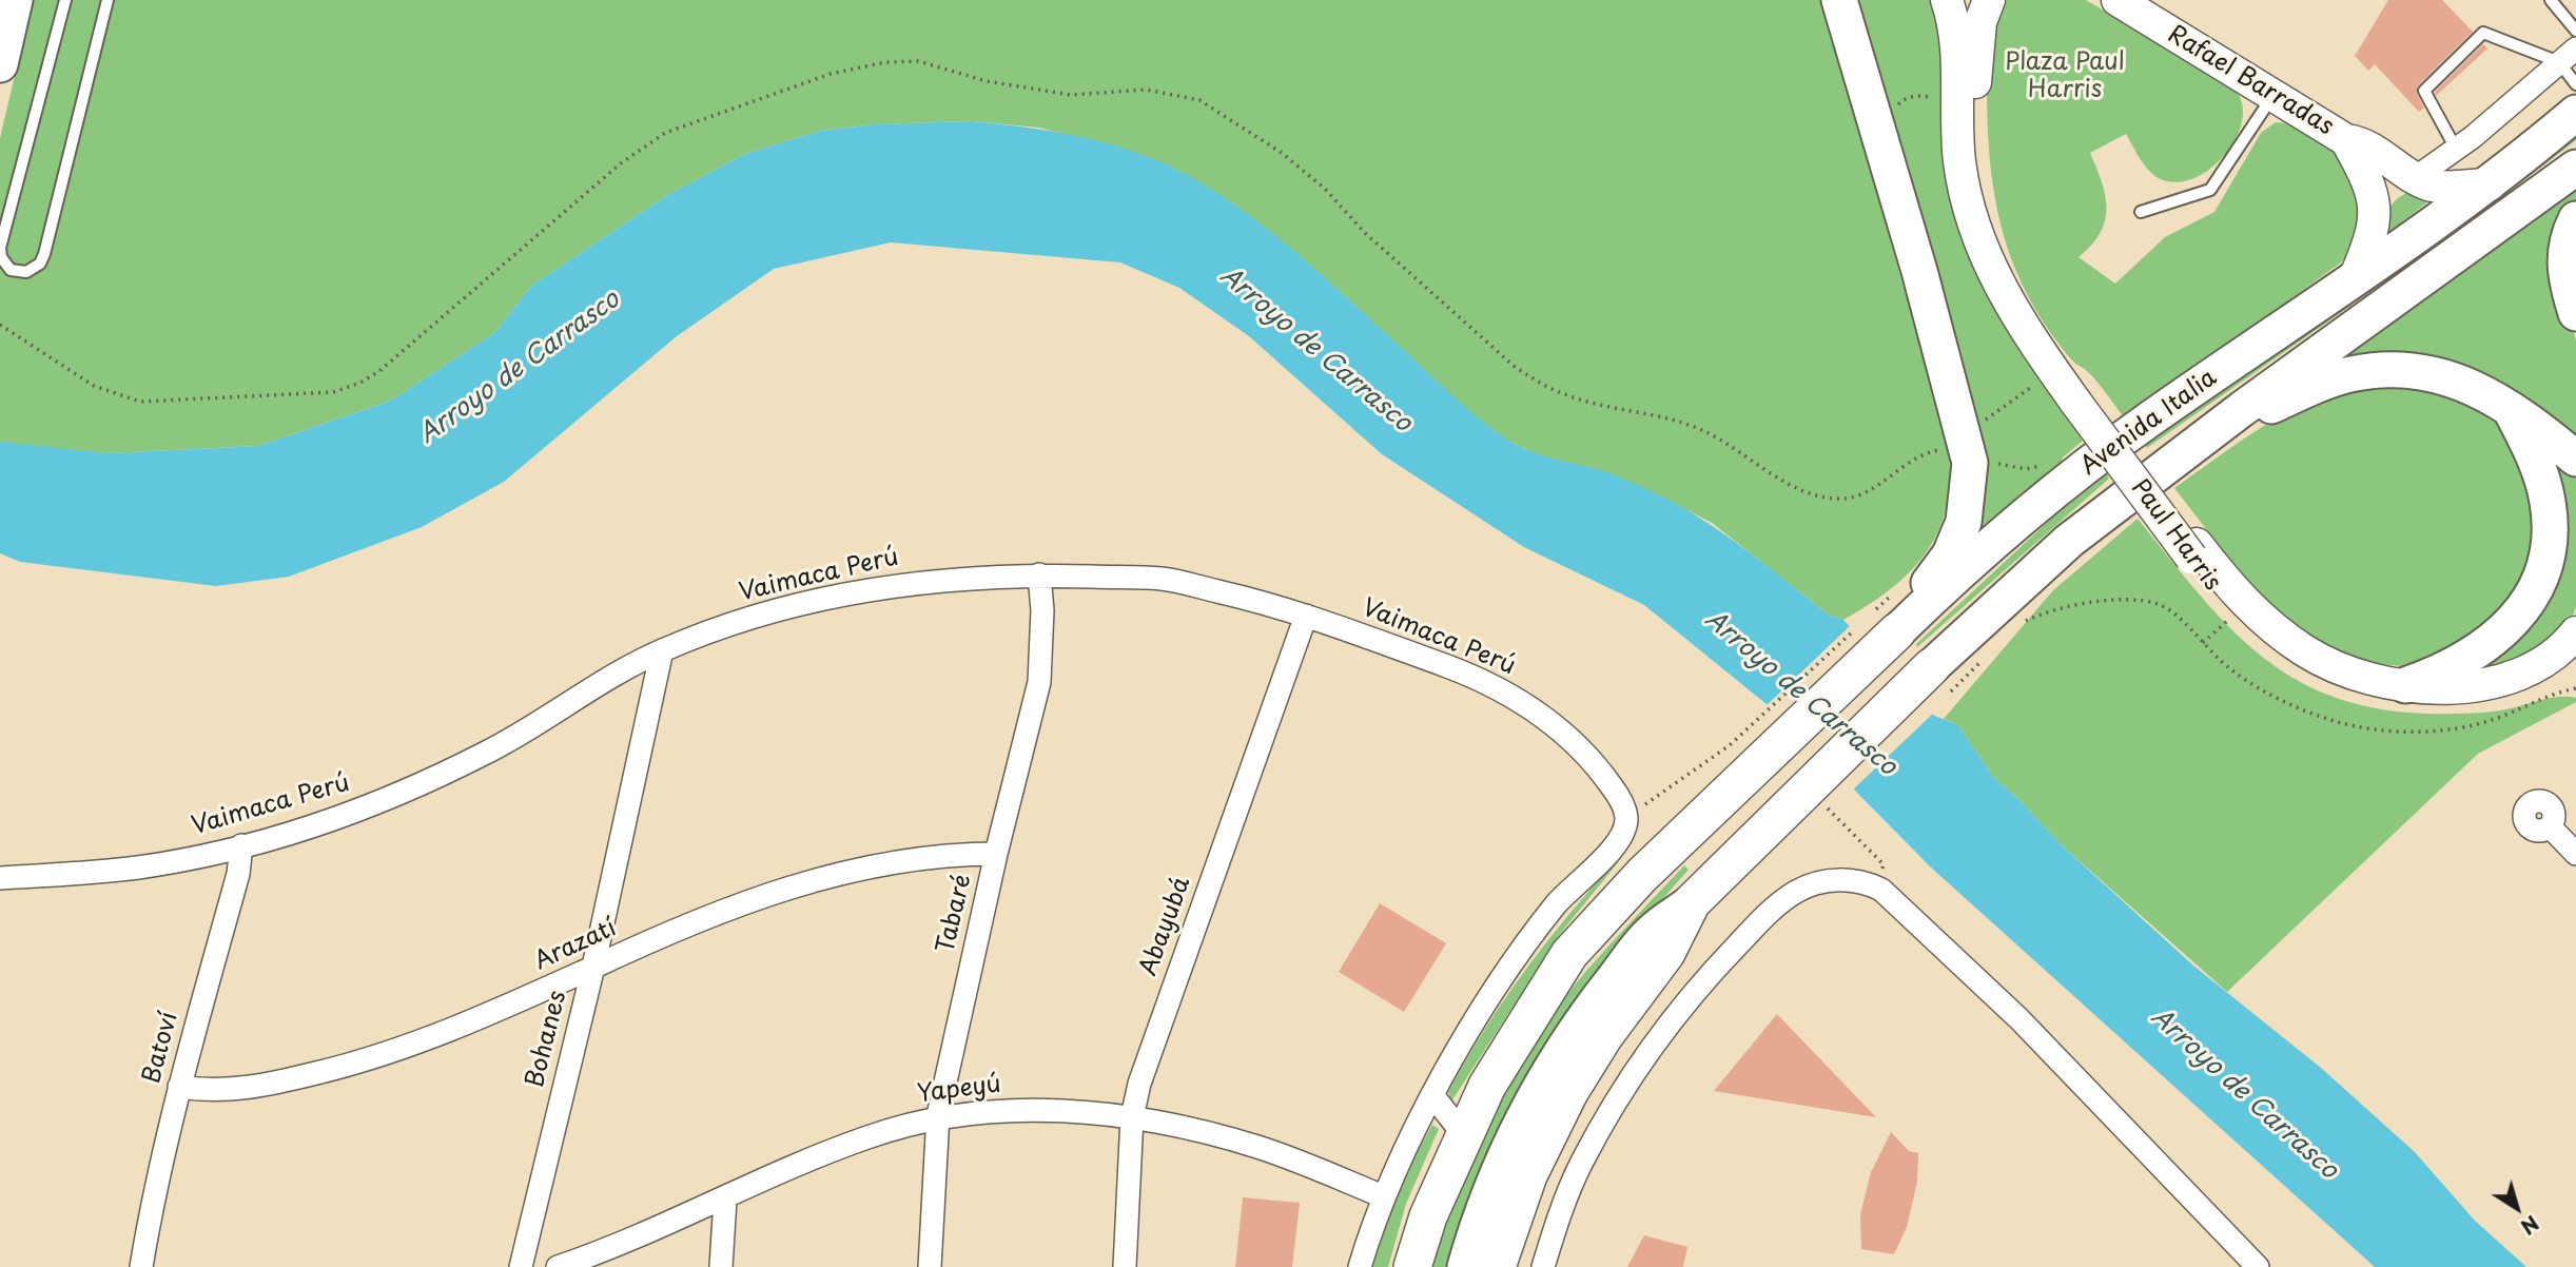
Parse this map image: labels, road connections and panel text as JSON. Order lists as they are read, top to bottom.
{
  "streets": {
    "highway": ["Avenida Italia"],
    "main road": ["Rafael Barradas", "Paul Harris"],
    "street": [
      "Vaimaca Perú",
      "Tabaré",
      "Abayubá",
      "Arazatí",
      "Bohanes",
      "Batoví",
      "Yapeyú"
    ]
  },
  "crossings": [
    ["Rafael Barradas", "Avenida Italia"],
    ["Vaimaca Perú", "Tabaré"],
    ["Vaimaca Perú", "Abayubá"],
    ["Vaimaca Perú", "Bohanes"],
    ["Vaimaca Perú", "Batoví"],
    ["Tabaré", "Arazatí"],
    ["Tabaré", "Yapeyú"],
    ["Abayubá", "Yapeyú"],
    ["Arazatí", "Bohanes"],
    ["Arazatí", "Batoví"]
  ],
  "water": ["Arroyo de Carrasco"],
  "parks": ["Plaza Paul Harris"],
  "north": "bottom right"
}
